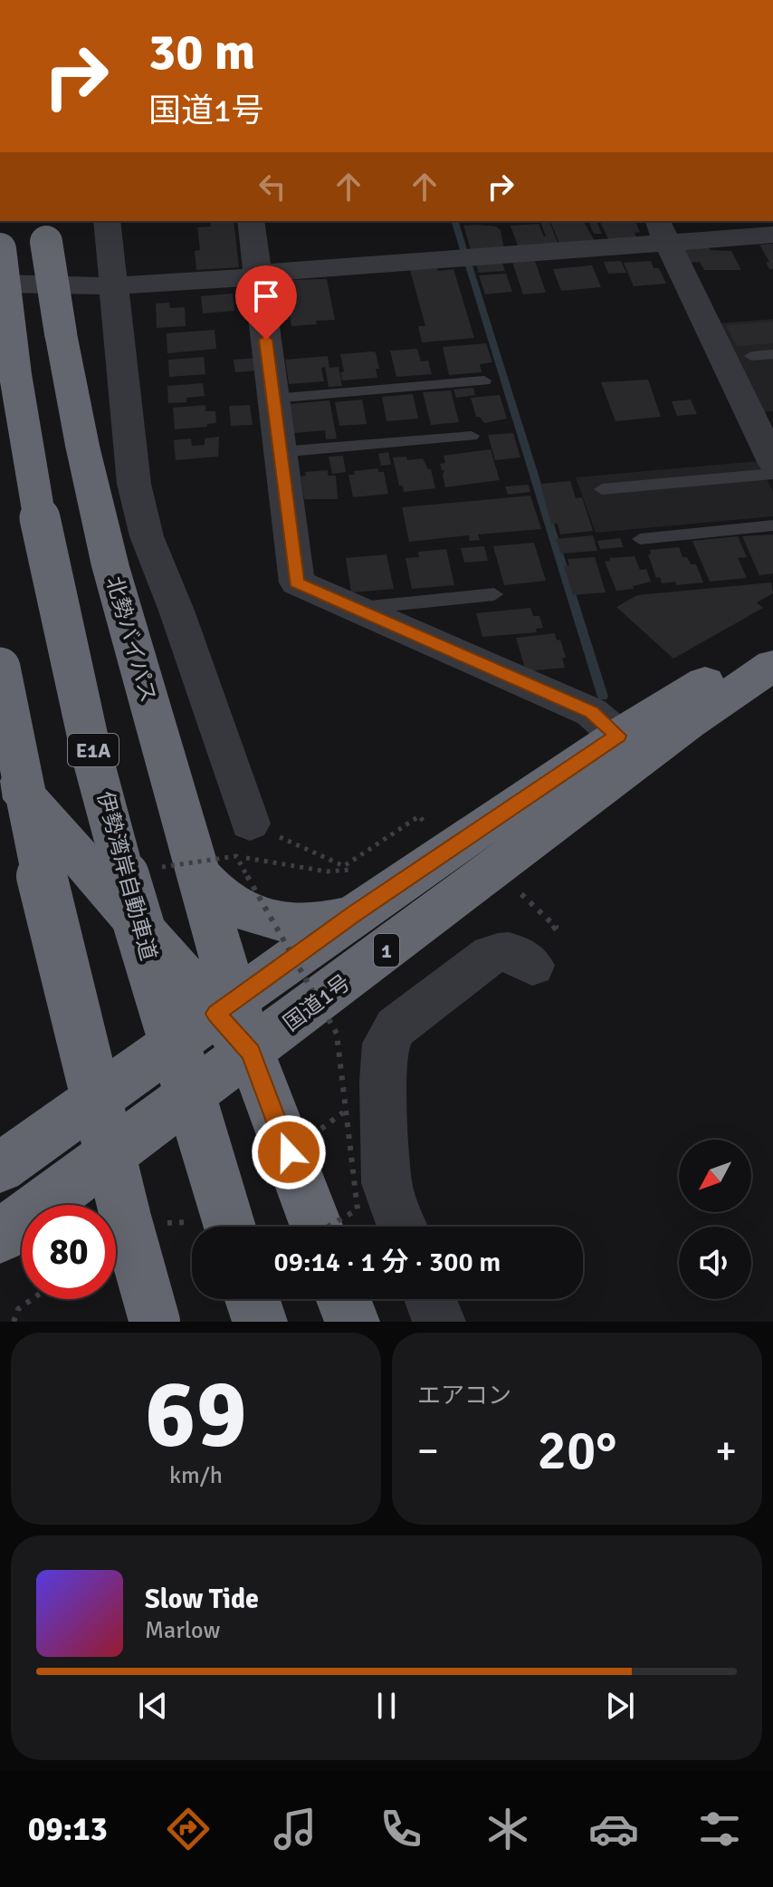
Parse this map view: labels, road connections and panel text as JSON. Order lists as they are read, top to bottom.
{
  "streets": {
    "highway": [
      "北勢バイパス",
      "E1A",
      "伊勢湾岸自動車道",
      "1",
      "国道1号"
    ]
  },
  "crossings": [
    ["北勢バイパス", "1"],
    ["北勢バイパス", "国道1号"]
  ],
  "north": "bottom left",
  "page": {
    "turn": ["30 m", "国道1号"],
    "limit": "80",
    "trip": "09:14 · 1 分 · 300 m",
    "tile": [
      ["69", "km/h"],
      "エアコン"
    ],
    "heat": ["−", "20°", "+"],
    "song": ["Slow Tide", "Marlow"],
    "tabs": "09:13"
  }
}
